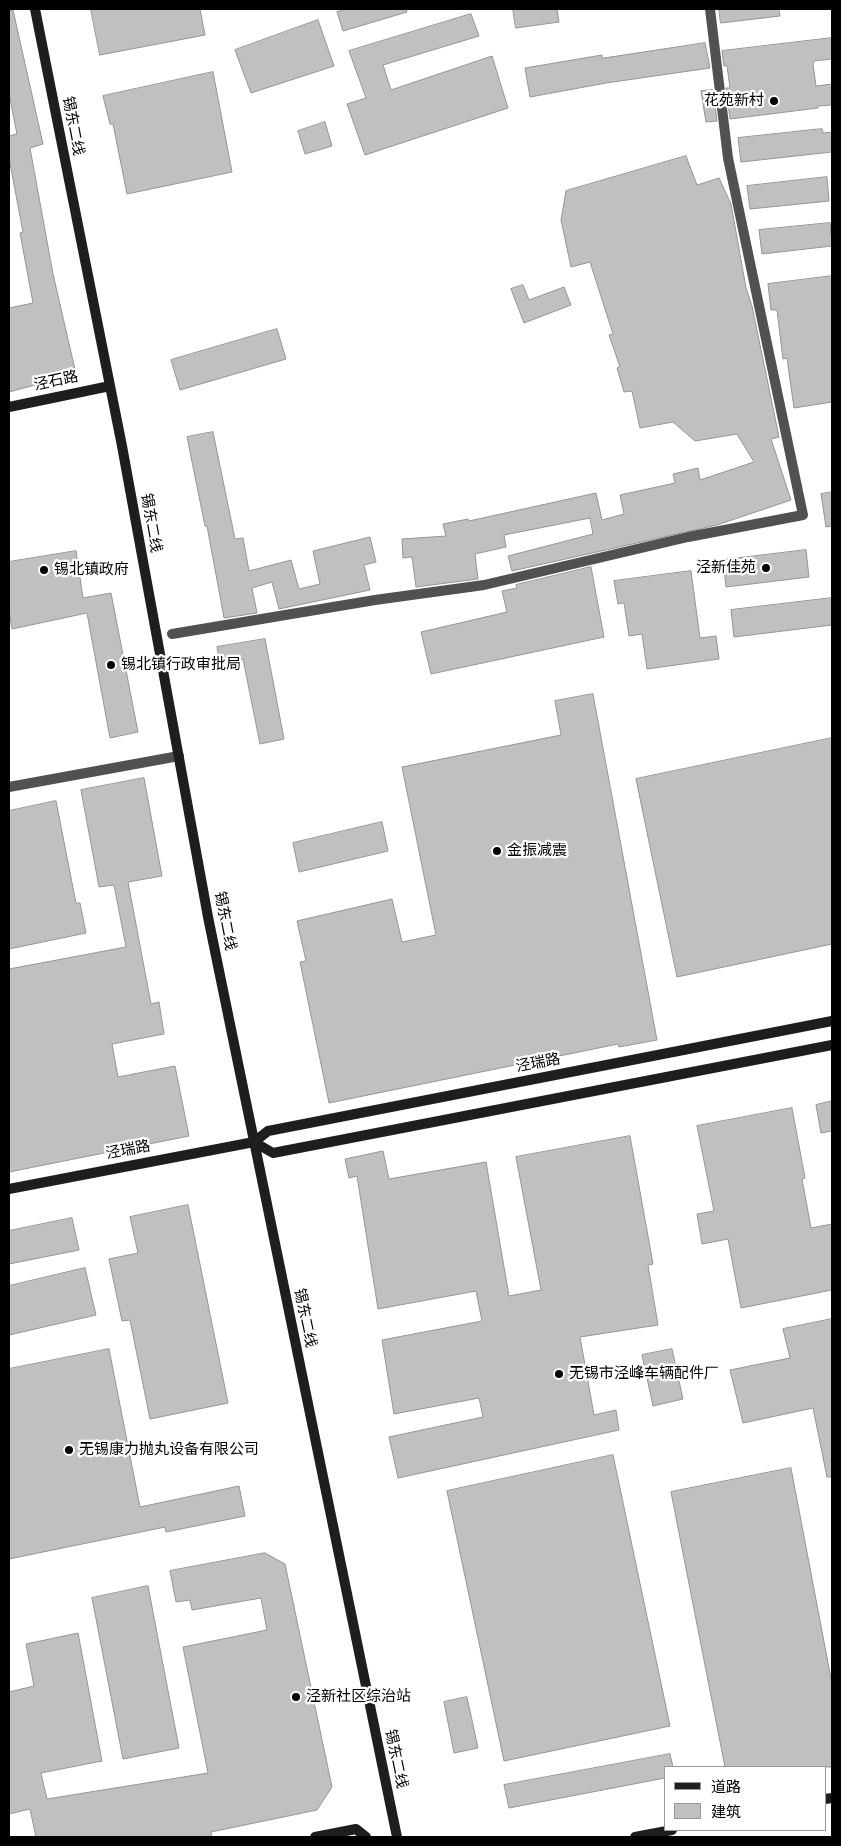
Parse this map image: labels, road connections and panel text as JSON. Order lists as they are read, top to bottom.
{
  "streets": {
    "main road": ["锡东二线", "泾石路", "泾瑞路"]
  },
  "crossings": [
    ["锡东二线", "泾石路"],
    ["锡东二线", "泾瑞路"]
  ],
  "places": [
    "花苑新村",
    "泾新佳苑",
    "锡北镇政府",
    "锡北镇行政审批局",
    "金振减震",
    "无锡市泾峰车辆配件厂",
    "无锡康力抛丸设备有限公司",
    "泾新社区综治站"
  ],
  "legend": ["道路", "建筑"]
}
